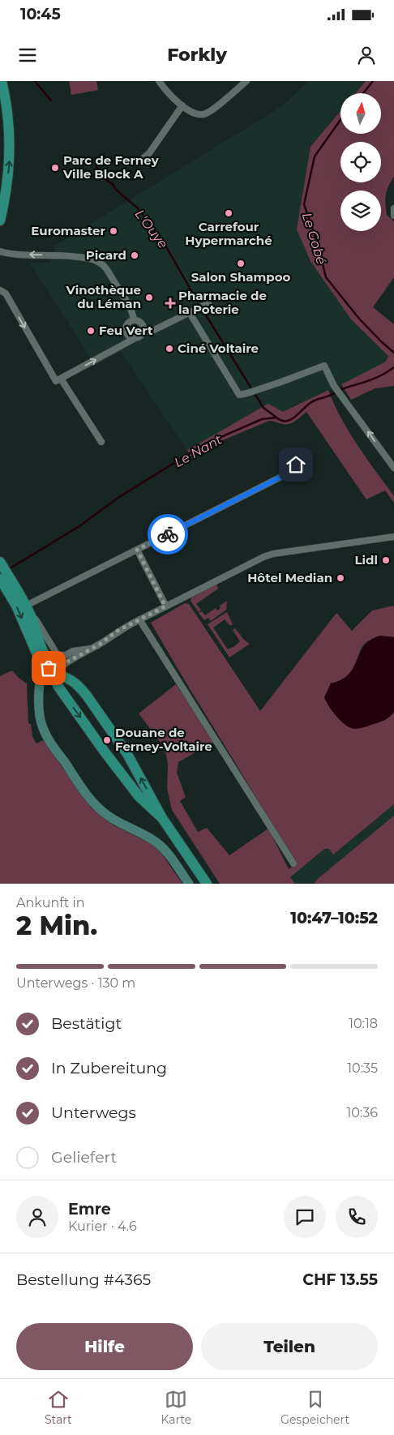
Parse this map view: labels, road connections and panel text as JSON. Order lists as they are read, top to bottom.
{
  "water": ["L'Ouye", "Le Gobé", "Le Nant"],
  "places": {
    "other": [
      "Parc de Ferney Ville Block A",
      "Carrefour Hypermarché",
      "Euromaster",
      "Picard",
      "Salon Shampoo",
      "Vinothèque du Léman",
      "Feu Vert",
      "Ciné Voltaire",
      "Lidl",
      "Hôtel Median",
      "Douane de Ferney-Voltaire"
    ],
    "health": ["Pharmacie de la Poterie"]
  },
  "north": "top",
  "page": {
    "status": "10:45",
    "header": "Forkly",
    "heading": ["2 Min.", "Ankunft in", "10:47–10:52"],
    "panel": [
      "Emre",
      "Kurier · 4.6",
      "Bestellung #4365",
      "CHF 13.55"
    ],
    "bar": "Unterwegs · 130 m",
    "list": [
      ["Bestätigt", "10:18"],
      ["In Zubereitung", "10:35"],
      ["Unterwegs", "10:36"],
      "Geliefert"
    ],
    "buttons": ["Hilfe", "Teilen"],
    "tabs": ["Start", "Karte", "Gespeichert"]
  }
}
